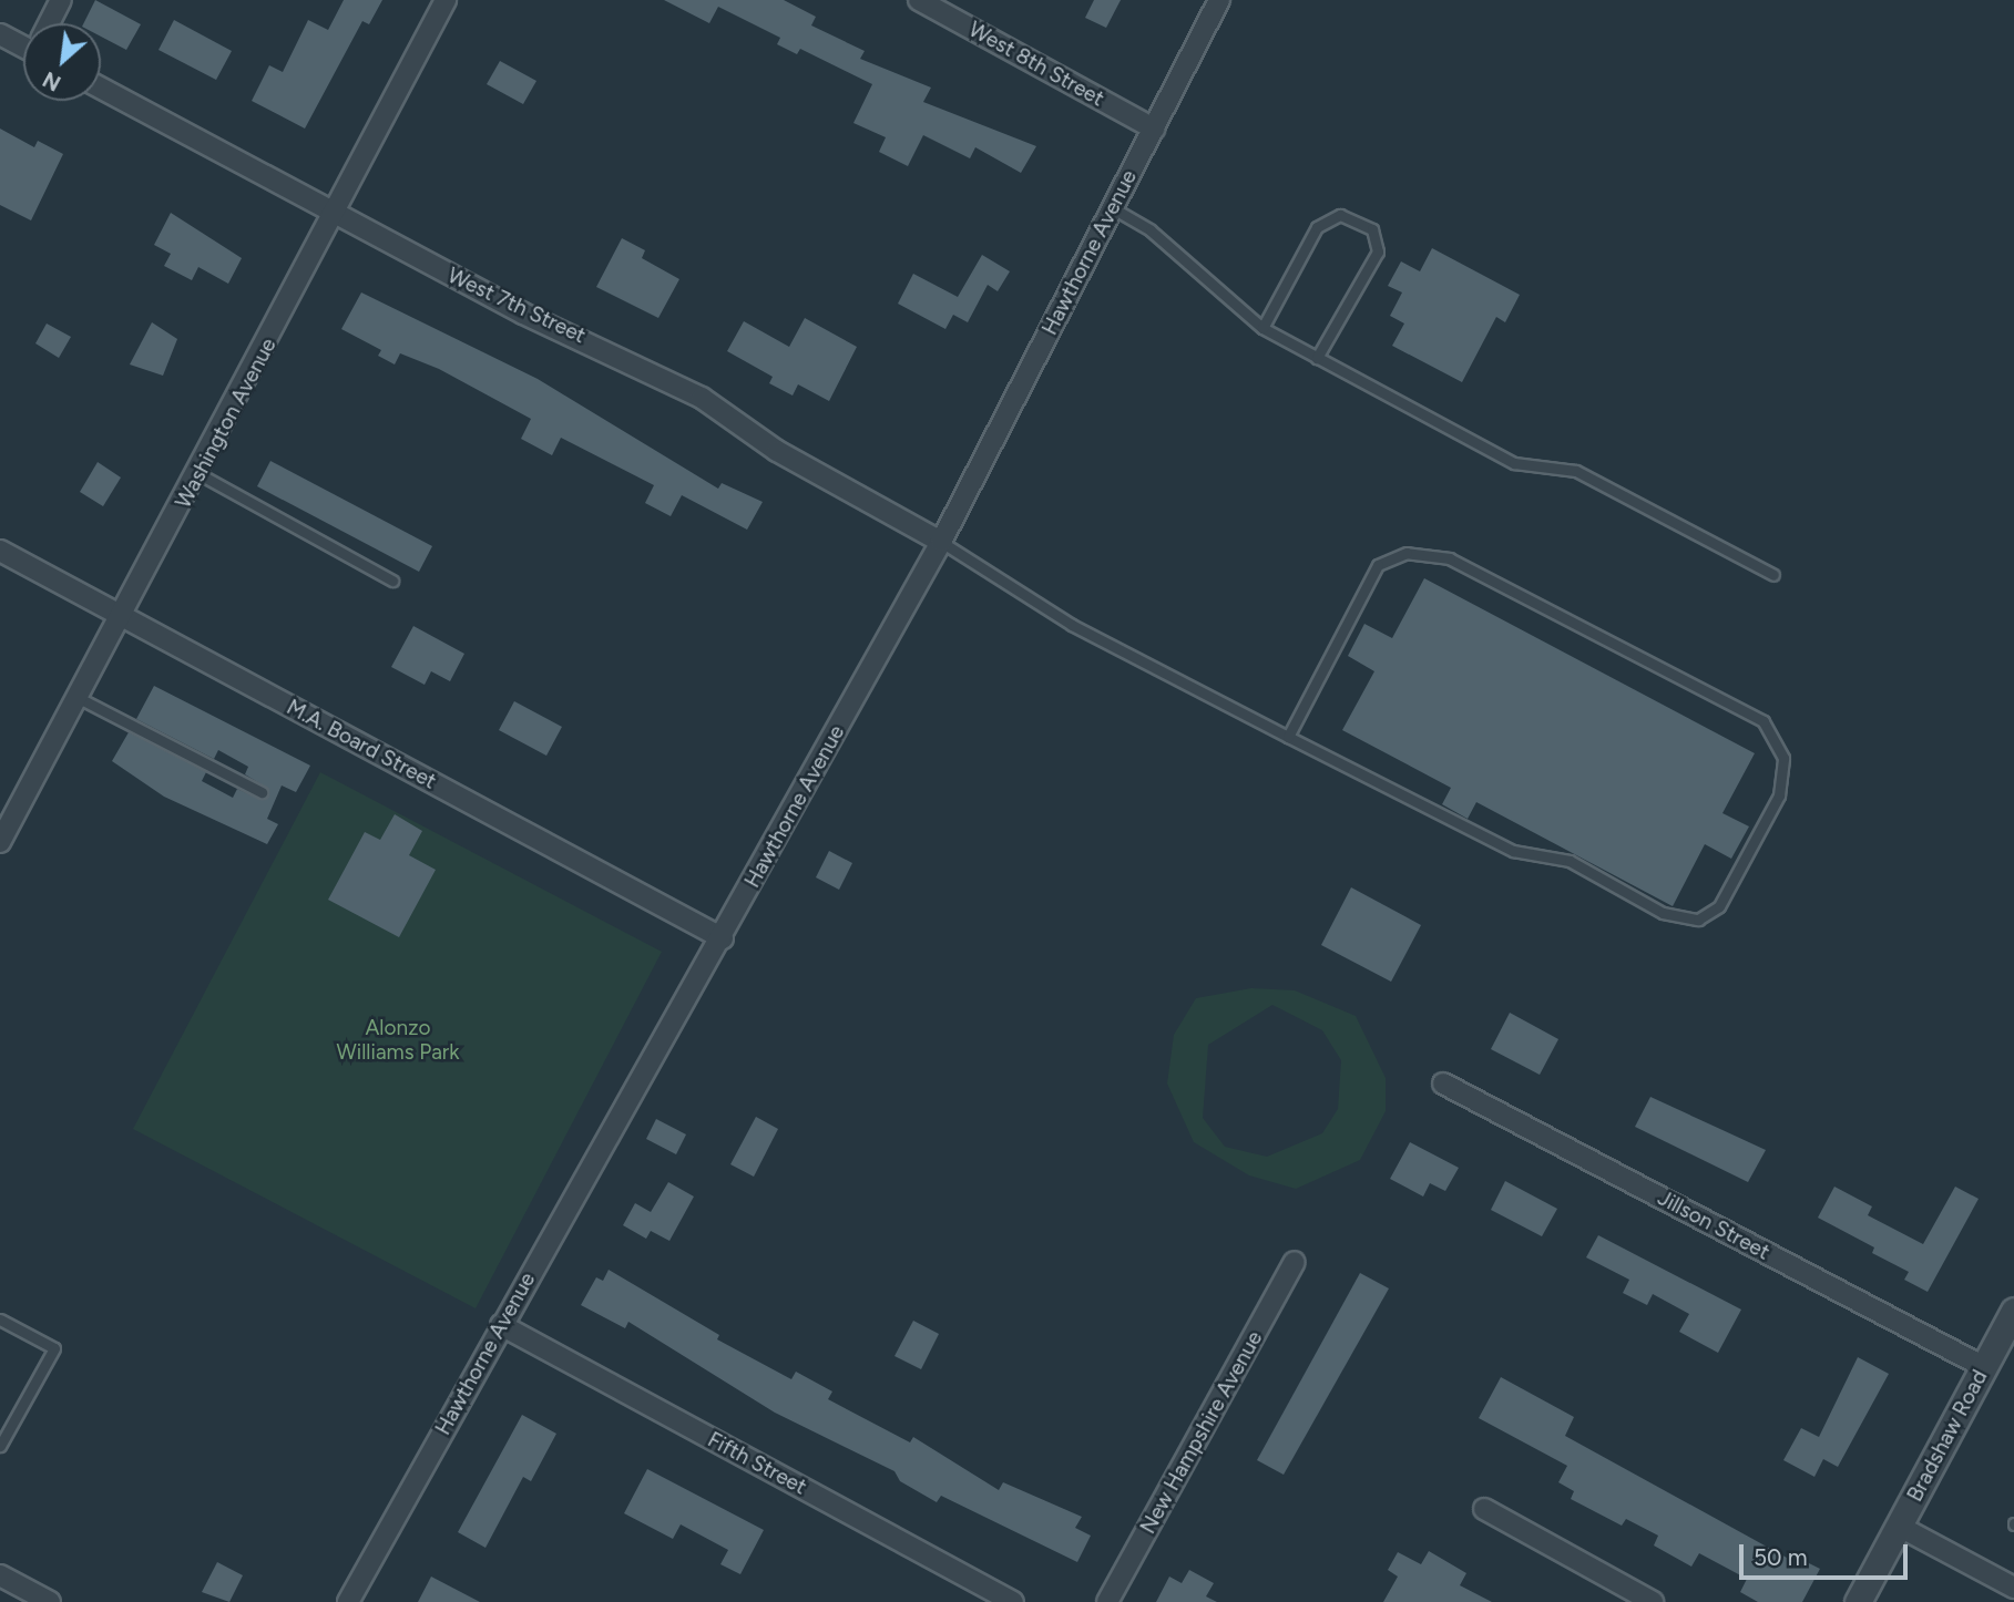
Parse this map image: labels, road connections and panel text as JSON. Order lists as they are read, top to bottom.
{
  "streets": {
    "street": [
      "West 8th Street",
      "Hawthorne Avenue",
      "West 7th Street",
      "Washington Avenue",
      "M.A. Board Street",
      "Jillson Street",
      "New Hampshire Avenue",
      "Bradshaw Road",
      "Fifth Street"
    ]
  },
  "crossings": [
    ["West 8th Street", "Hawthorne Avenue"],
    ["Hawthorne Avenue", "West 7th Street"],
    ["Hawthorne Avenue", "M.A. Board Street"],
    ["Hawthorne Avenue", "Fifth Street"],
    ["West 7th Street", "Washington Avenue"],
    ["Washington Avenue", "M.A. Board Street"],
    ["Jillson Street", "Bradshaw Road"]
  ],
  "parks": ["Alonzo Williams Park"],
  "scale_bar": "50 m",
  "north": "bottom left"
}
